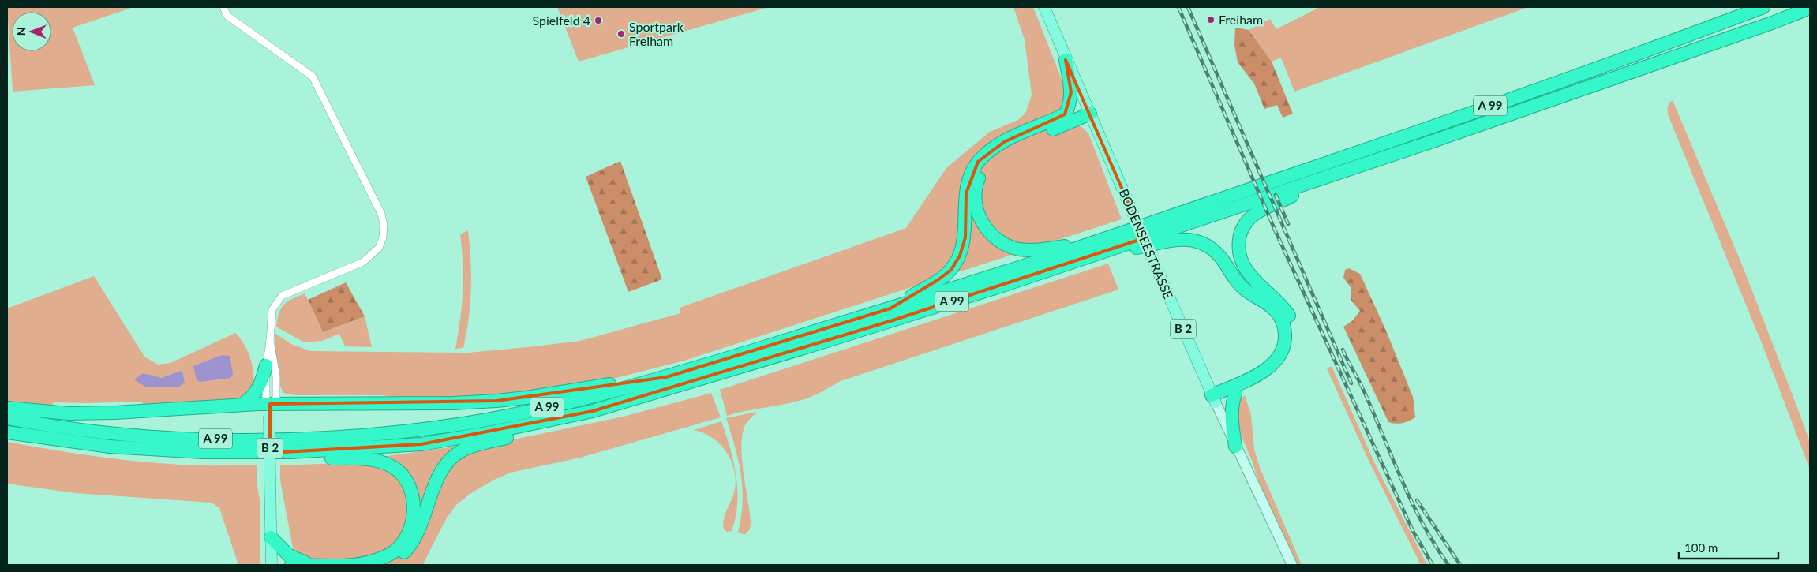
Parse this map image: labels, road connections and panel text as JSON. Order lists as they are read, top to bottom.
{
  "streets": {
    "highway": ["A 99"],
    "main road": ["BODENSEESTRASSE", "B 2"]
  },
  "places": ["Freiham", "Spielfeld 4", "Sportpark Freiham"],
  "scale_bar": "100 m",
  "north": "left"
}
